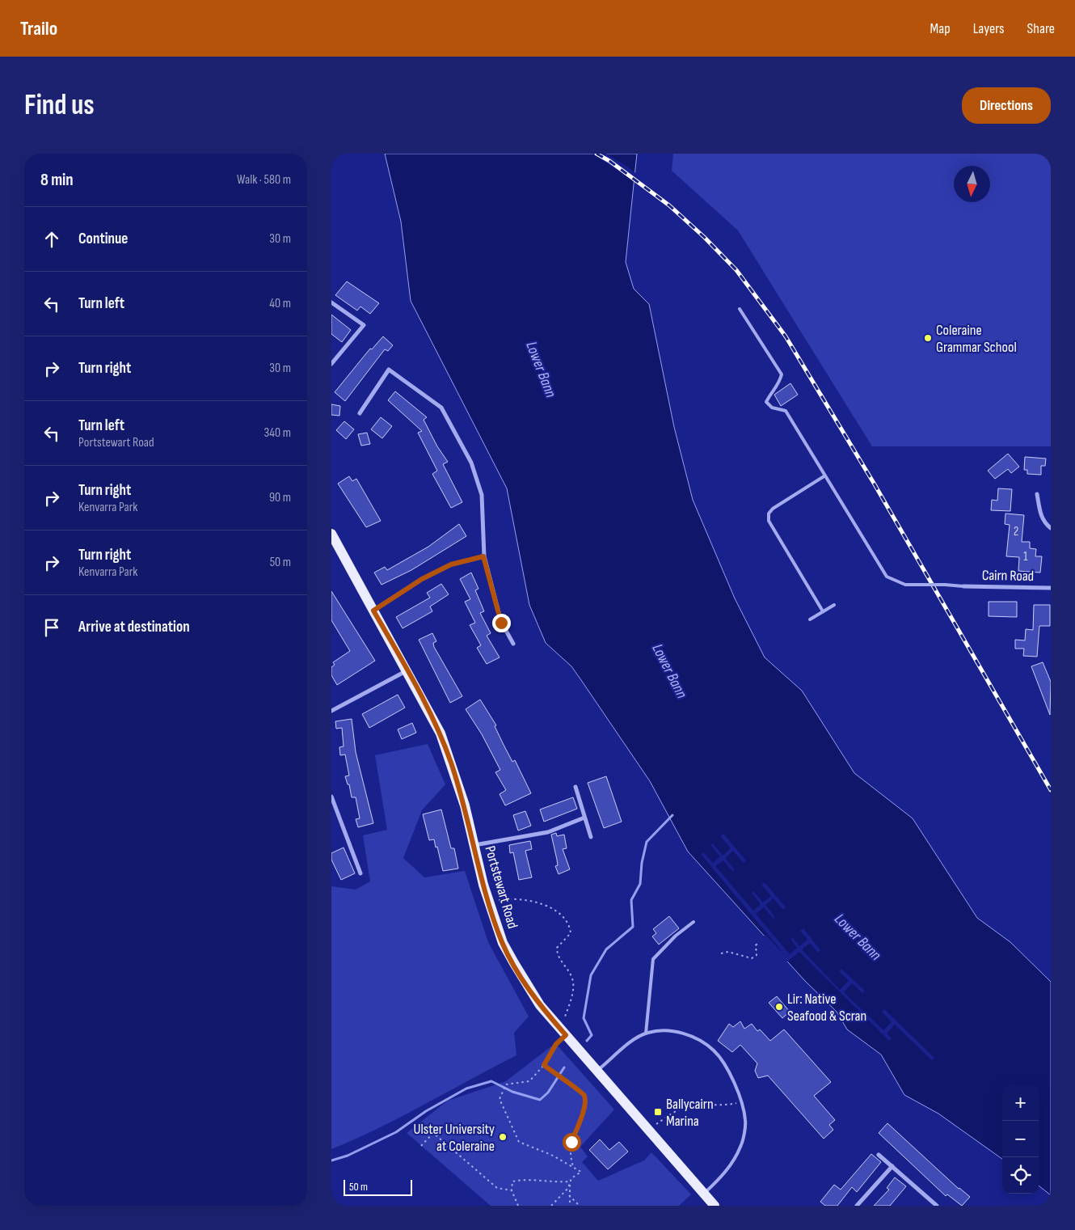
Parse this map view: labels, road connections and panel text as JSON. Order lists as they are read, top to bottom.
{
  "streets": {
    "main road": ["Portstewart Road"],
    "street": ["Cairn Road"]
  },
  "water": ["Lower Bann"],
  "places": {
    "other": ["Coleraine Grammar School", "Lir: Native Seafood & Scran", "Ulster University at Coleraine"],
    "transit": ["Ballycairn Marina"]
  },
  "house_numbers": ["2", "1"],
  "scale_bar": "50 m",
  "north": "bottom",
  "page": {
    "header": "Trailo",
    "nav": ["Map", "Layers", "Share"],
    "buttons": "Directions",
    "title": "Find us",
    "heading": ["8 min", "Walk · 580 m"],
    "list": [
      ["Continue", "30 m"],
      ["Turn left", "40 m"],
      ["Turn right", "30 m"],
      ["Turn left", "Portstewart Road", "340 m"],
      ["Turn right", "Kenvarra Park", "90 m"],
      ["Turn right", "Kenvarra Park", "50 m"],
      "Arrive at destination"
    ],
    "map_buttons": ["+", "−"],
    "scale": "50 m"
  }
}
